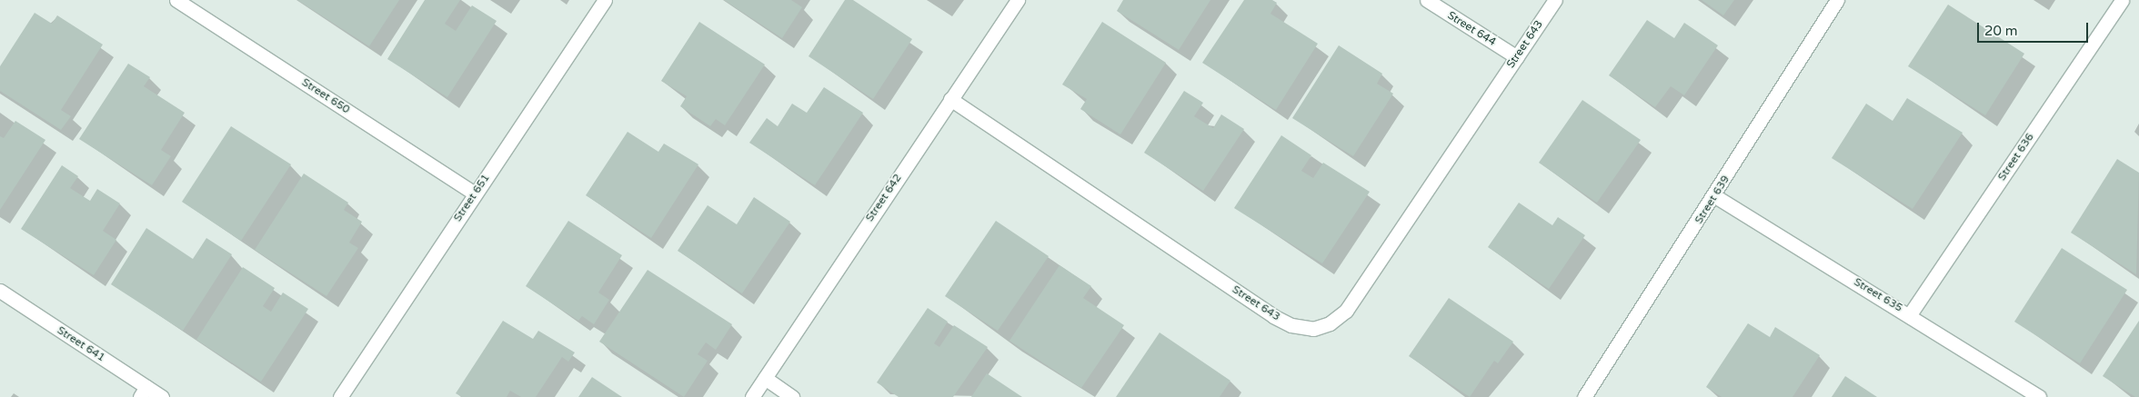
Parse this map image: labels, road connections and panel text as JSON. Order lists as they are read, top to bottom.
{
  "streets": {
    "street": [
      "Street 644",
      "Street 643",
      "Street 650",
      "Street 636",
      "Street 651",
      "Street 642",
      "Street 639",
      "Street 635",
      "Street 641"
    ]
  },
  "crossings": [
    ["Street 644", "Street 643"],
    ["Street 643", "Street 642"],
    ["Street 650", "Street 651"],
    ["Street 636", "Street 635"],
    ["Street 639", "Street 635"]
  ],
  "scale_bar": "20 m"
}
